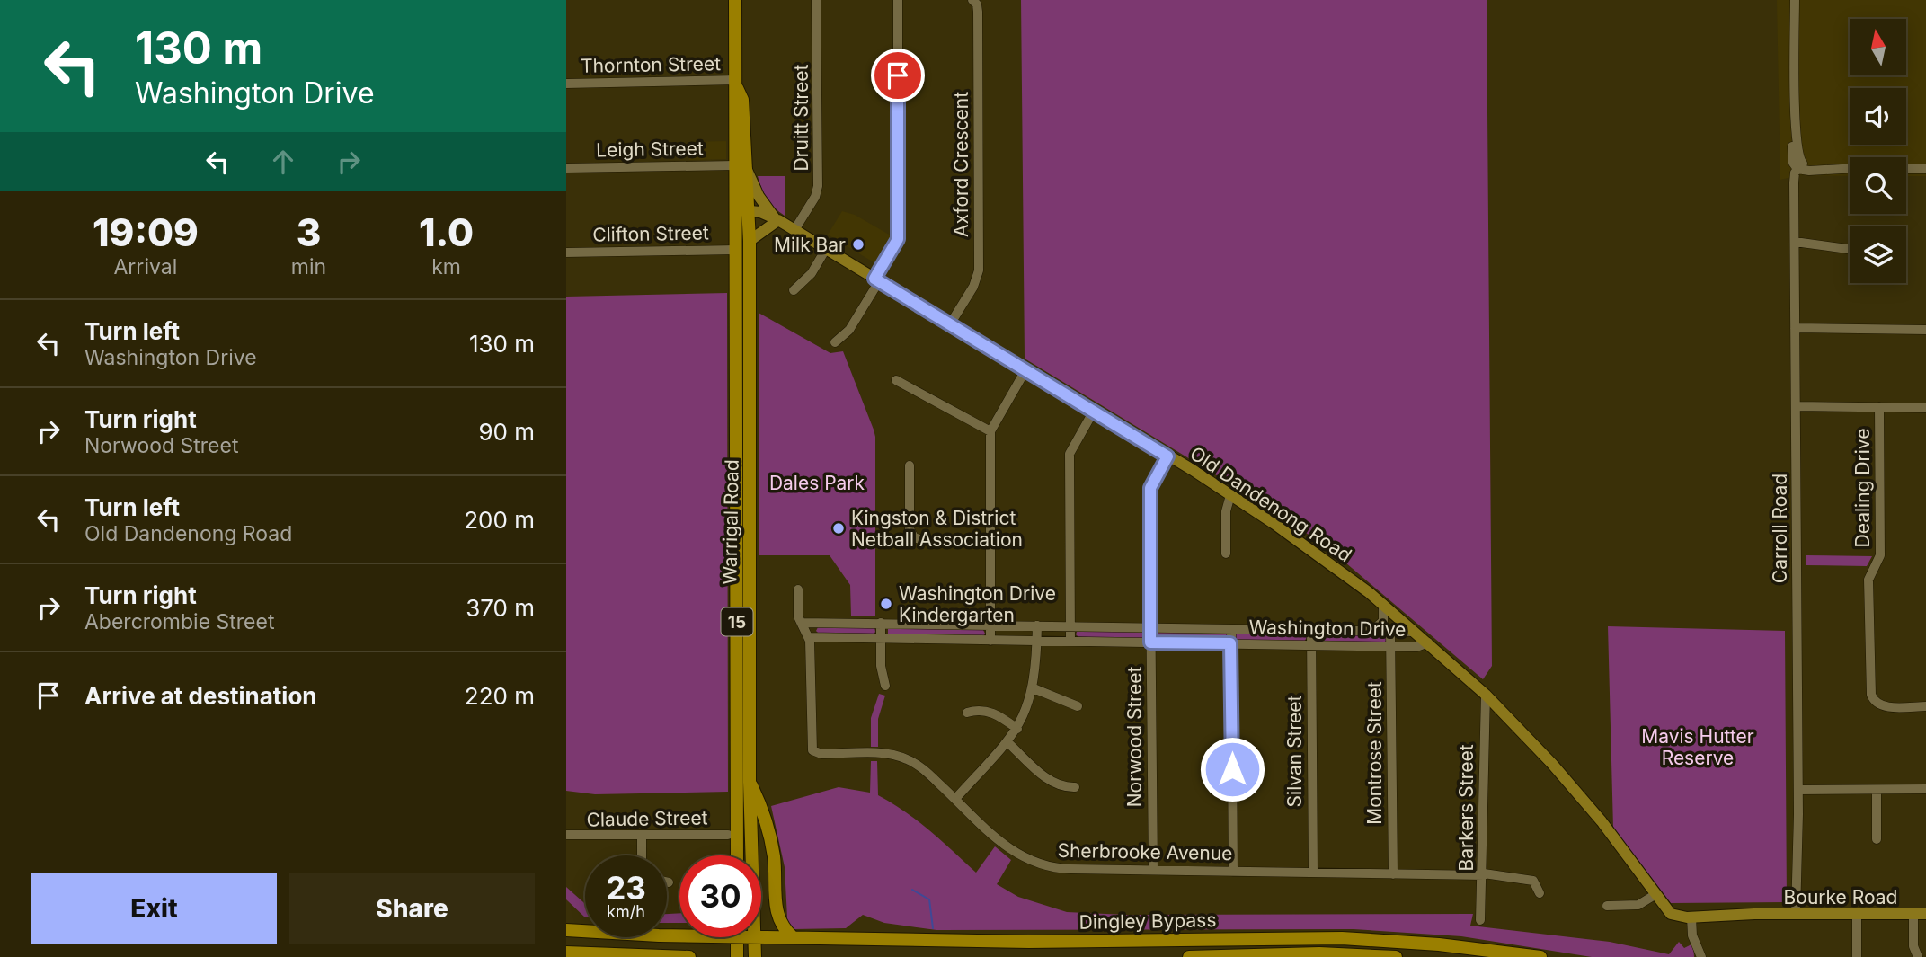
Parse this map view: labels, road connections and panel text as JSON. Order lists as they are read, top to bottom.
{
  "streets": {
    "highway": ["Warrigal Road", "15", "Dingley Bypass"],
    "main road": ["Old Dandenong Road", "Bourke Road"],
    "street": [
      "Thornton Street",
      "Druitt Street",
      "Leigh Street",
      "Axford Crescent",
      "Clifton Street",
      "Dealing Drive",
      "Carroll Road",
      "Washington Drive",
      "Norwood Street",
      "Silvan Street",
      "Montrose Street",
      "Barkers Street",
      "Claude Street",
      "Sherbrooke Avenue"
    ]
  },
  "crossings": [
    ["Thornton Street", "Warrigal Road"],
    ["Druitt Street", "Old Dandenong Road"],
    ["Leigh Street", "Warrigal Road"],
    ["Axford Crescent", "Old Dandenong Road"],
    ["Clifton Street", "Warrigal Road"],
    ["Old Dandenong Road", "Warrigal Road"],
    ["Old Dandenong Road", "Washington Drive"],
    ["Old Dandenong Road", "Norwood Street"],
    ["Old Dandenong Road", "Barkers Street"],
    ["Old Dandenong Road", "Bourke Road"],
    ["Carroll Road", "Bourke Road"],
    ["Washington Drive", "Norwood Street"],
    ["Washington Drive", "Silvan Street"],
    ["Washington Drive", "Montrose Street"],
    ["Washington Drive", "Sherbrooke Avenue"],
    ["Norwood Street", "Sherbrooke Avenue"],
    ["Silvan Street", "Sherbrooke Avenue"],
    ["Montrose Street", "Sherbrooke Avenue"],
    ["Barkers Street", "Sherbrooke Avenue"]
  ],
  "parks": ["Dales Park", "Mavis Hutter Reserve"],
  "places": ["Milk Bar", "Kingston & District Netball Association", "Washington Drive Kindergarten"],
  "north": "top",
  "page": {
    "turn": ["130 m", "Washington Drive"],
    "eta": [
      "19:09",
      "Arrival",
      "3",
      "min",
      "1.0",
      "km"
    ],
    "list": [
      {
        "name": "Turn left",
        "note": "Washington Drive",
        "value": "130 m"
      },
      {
        "name": "Turn right",
        "note": "Norwood Street",
        "value": "90 m"
      },
      {
        "name": "Turn left",
        "note": "Old Dandenong Road",
        "value": "200 m"
      },
      {
        "name": "Turn right",
        "note": "Abercrombie Street",
        "value": "370 m"
      },
      {
        "name": "Arrive at destination",
        "value": "220 m"
      }
    ],
    "speed": "23 km/h",
    "limit": "30",
    "buttons": ["Exit", "Share"]
  }
}
